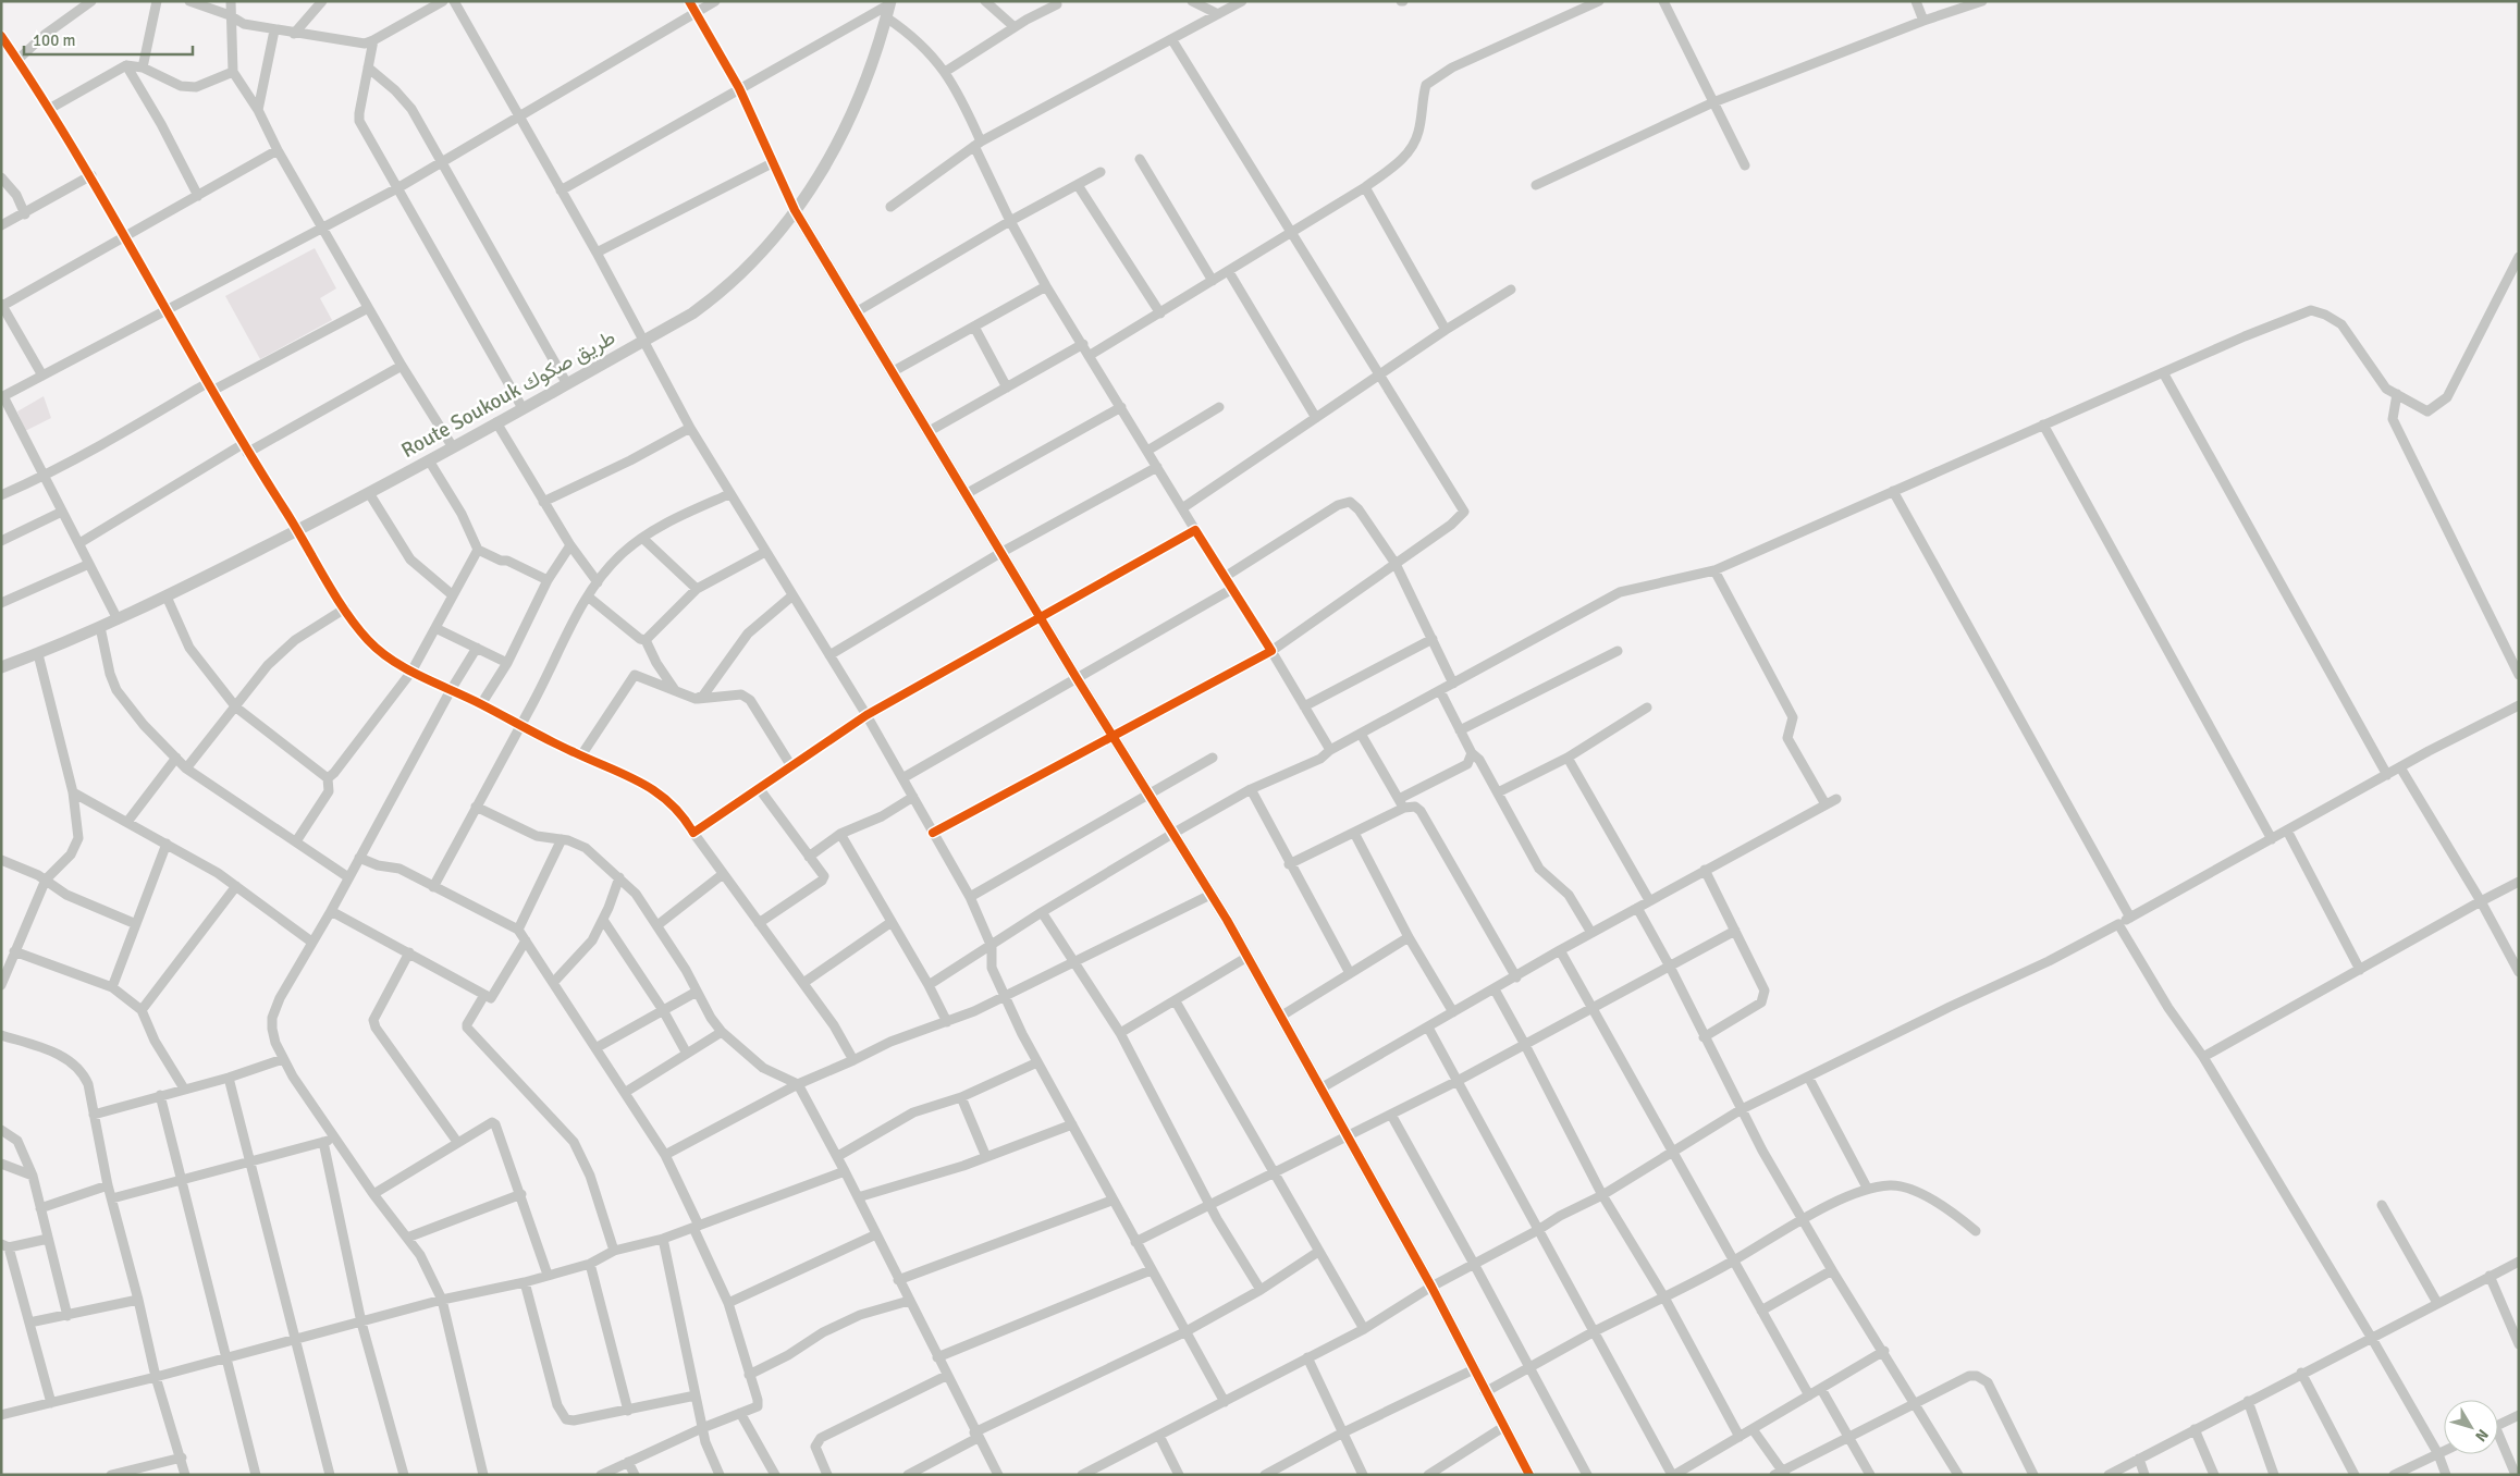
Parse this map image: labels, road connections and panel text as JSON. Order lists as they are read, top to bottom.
{
  "streets": {
    "street": ["Route Soukouk طريق صكوك"]
  },
  "scale_bar": "100 m",
  "north": "bottom right"
}
